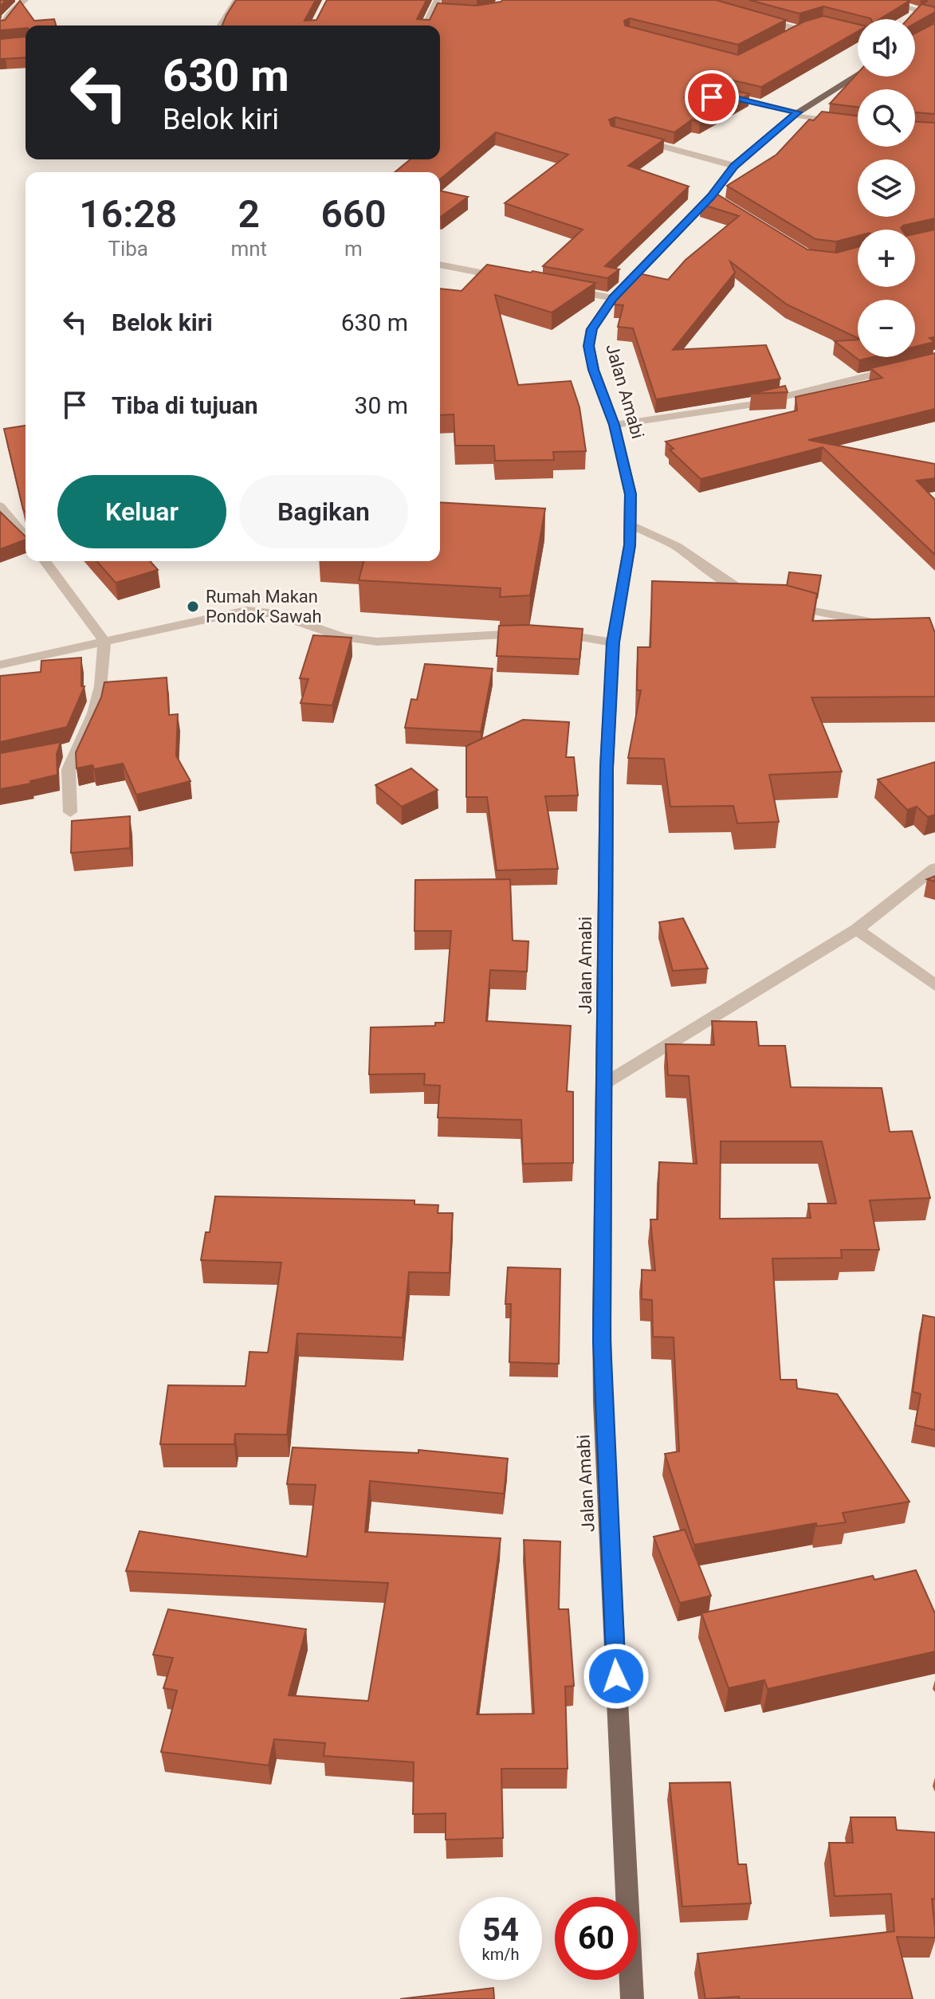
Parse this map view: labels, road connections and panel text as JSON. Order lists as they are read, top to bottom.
{
  "streets": {
    "main road": ["Jalan Amabi"]
  },
  "places": ["Rumah Makan Pondok Sawah"],
  "page": {
    "map_buttons": ["+", "−"],
    "turn": ["630 m", "Belok kiri"],
    "eta": [
      "16:28",
      "Tiba",
      "2",
      "mnt",
      "660",
      "m"
    ],
    "list": [
      {
        "name": "Belok kiri",
        "value": "630 m"
      },
      {
        "name": "Tiba di tujuan",
        "value": "30 m"
      }
    ],
    "buttons": ["Keluar", "Bagikan"],
    "speed": "54 km/h",
    "limit": "60"
  }
}
